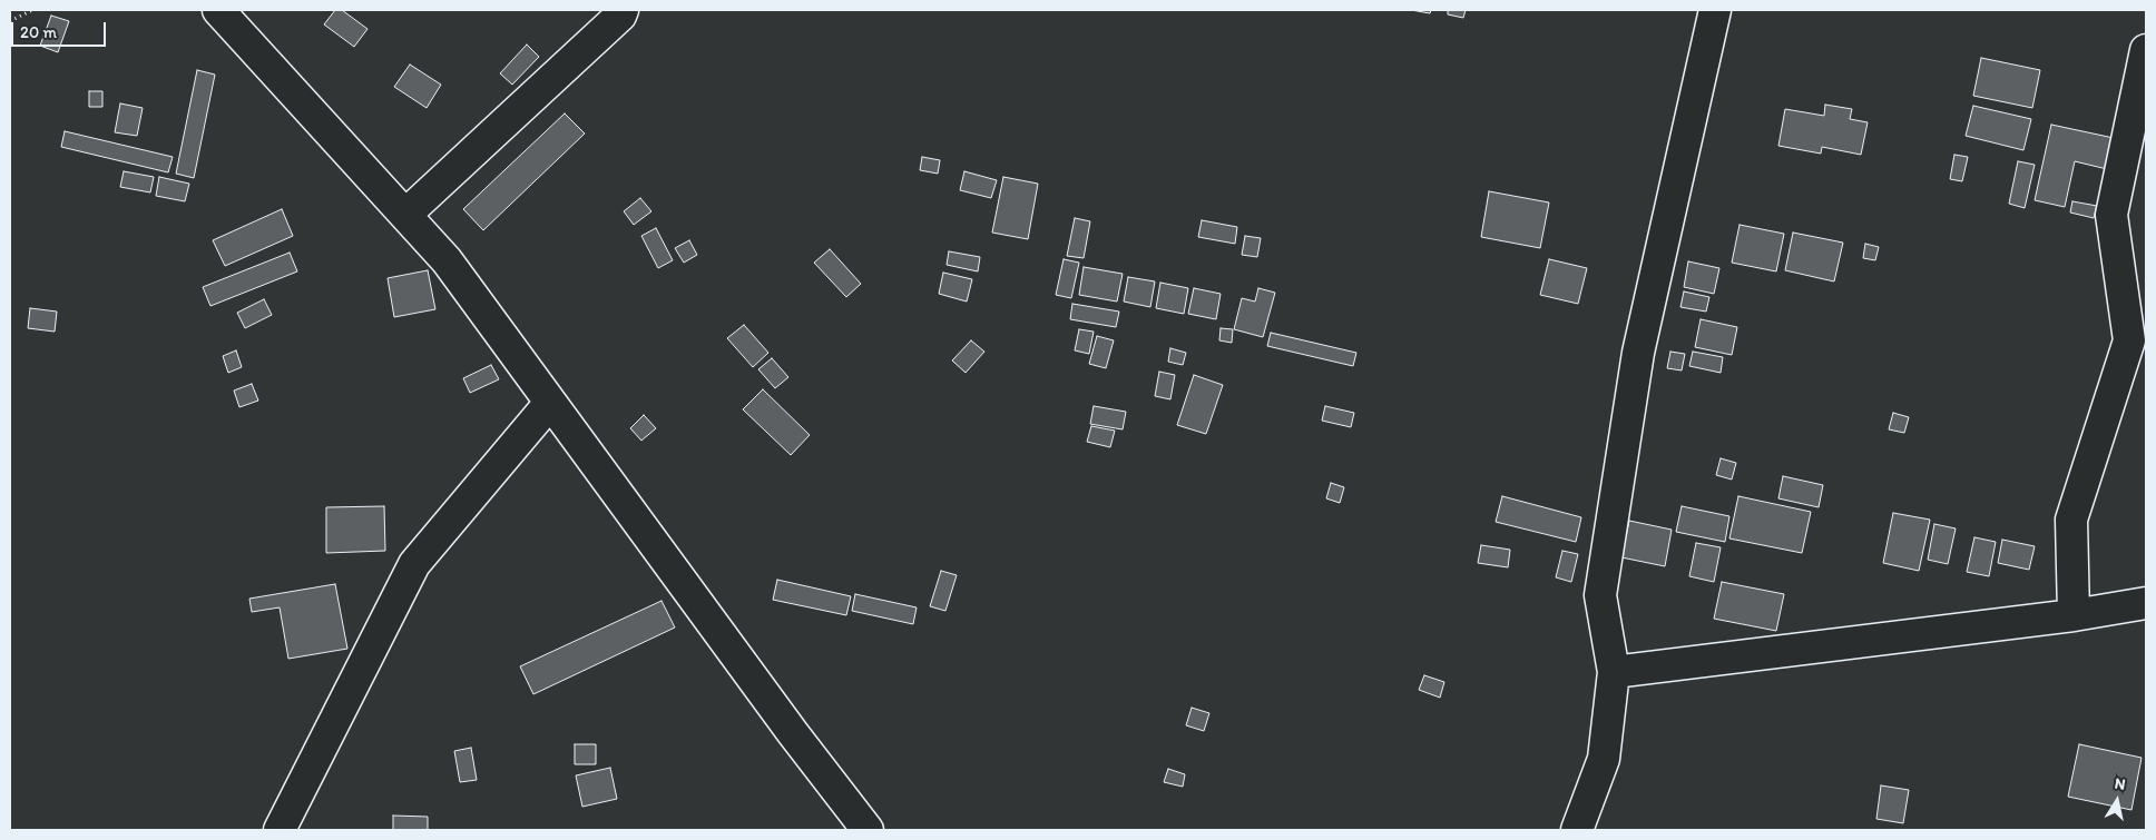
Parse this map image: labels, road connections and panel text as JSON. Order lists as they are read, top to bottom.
{
  "scale_bar": "20 m",
  "north": "top"
}
